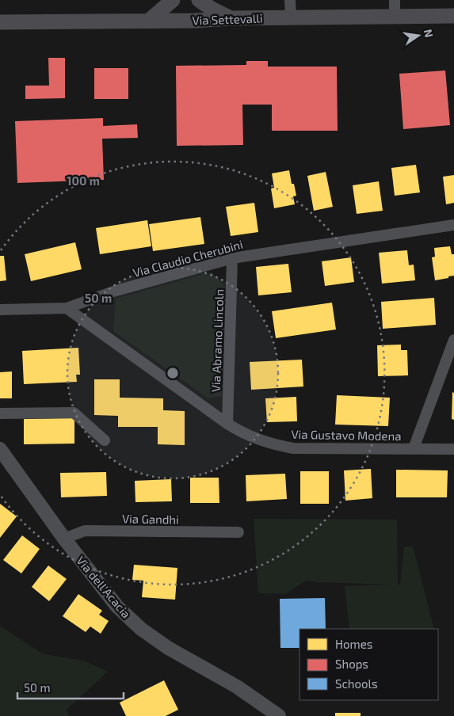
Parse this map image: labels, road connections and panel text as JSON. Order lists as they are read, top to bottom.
{
  "streets": {
    "main road": ["Via Settevalli"],
    "street": [
      "Via Claudio Cherubini",
      "Via Abramo Lincoln",
      "Via Gustavo Modena",
      "Via Gandhi",
      "Via dell'Acacia"
    ]
  },
  "crossings": [
    ["Via Claudio Cherubini", "Via Abramo Lincoln"],
    ["Via Claudio Cherubini", "Via Gustavo Modena"],
    ["Via Abramo Lincoln", "Via Gustavo Modena"],
    ["Via Gandhi", "Via dell'Acacia"]
  ],
  "legend": ["Homes", "Shops", "Schools"],
  "scale_bar": "50 m",
  "north": "right",
  "rings": ["100 m", "50 m"]
}
